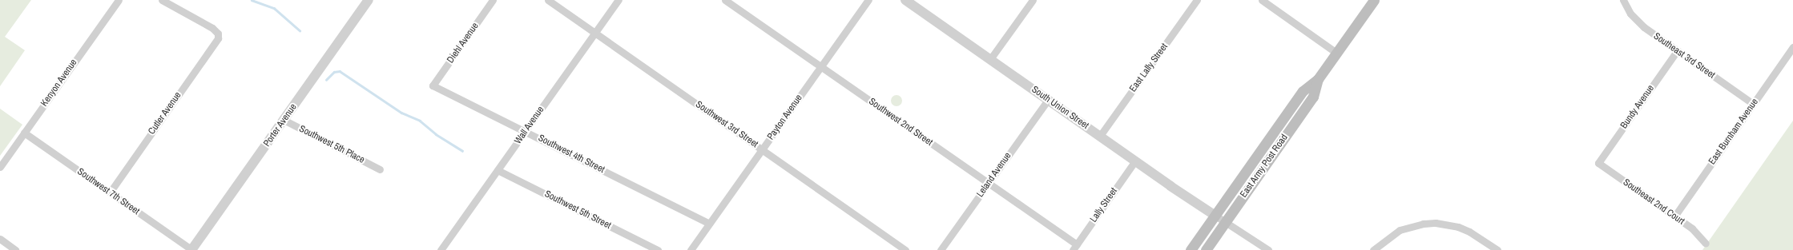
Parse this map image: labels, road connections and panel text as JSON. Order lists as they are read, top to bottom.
{
  "streets": {
    "main road": ["East Army Post Road"],
    "street": [
      "Diehl Avenue",
      "Southeast 3rd Street",
      "East Lally Street",
      "Kenyon Avenue",
      "Bundy Avenue",
      "South Union Street",
      "Cutler Avenue",
      "Payton Avenue",
      "Southwest 2nd Street",
      "Southwest 3rd Street",
      "Porter Avenue",
      "Wall Avenue",
      "East Burnham Avenue",
      "Southwest 5th Place",
      "Southwest 4th Street",
      "Leland Avenue",
      "Southwest 7th Street",
      "Southeast 2nd Court",
      "Lally Street",
      "Southwest 5th Street"
    ]
  },
  "crossings": [
    ["Diehl Avenue", "Southwest 4th Street"],
    ["Southeast 3rd Street", "Bundy Avenue"],
    ["Southeast 3rd Street", "East Burnham Avenue"],
    ["East Lally Street", "South Union Street"],
    ["Kenyon Avenue", "Southwest 7th Street"],
    ["Bundy Avenue", "Southeast 2nd Court"],
    ["South Union Street", "East Army Post Road"],
    ["South Union Street", "Leland Avenue"],
    ["South Union Street", "Lally Street"],
    ["Cutler Avenue", "Southwest 7th Street"],
    ["Payton Avenue", "Southwest 2nd Street"],
    ["Payton Avenue", "Southwest 3rd Street"],
    ["Payton Avenue", "Southwest 4th Street"],
    ["Southwest 2nd Street", "Leland Avenue"],
    ["Southwest 2nd Street", "Lally Street"],
    ["Southwest 3rd Street", "Wall Avenue"],
    ["Porter Avenue", "Southwest 5th Place"],
    ["Porter Avenue", "Southwest 7th Street"],
    ["Wall Avenue", "Southwest 4th Street"],
    ["Wall Avenue", "Southwest 5th Street"],
    ["East Burnham Avenue", "Southeast 2nd Court"]
  ]
}
